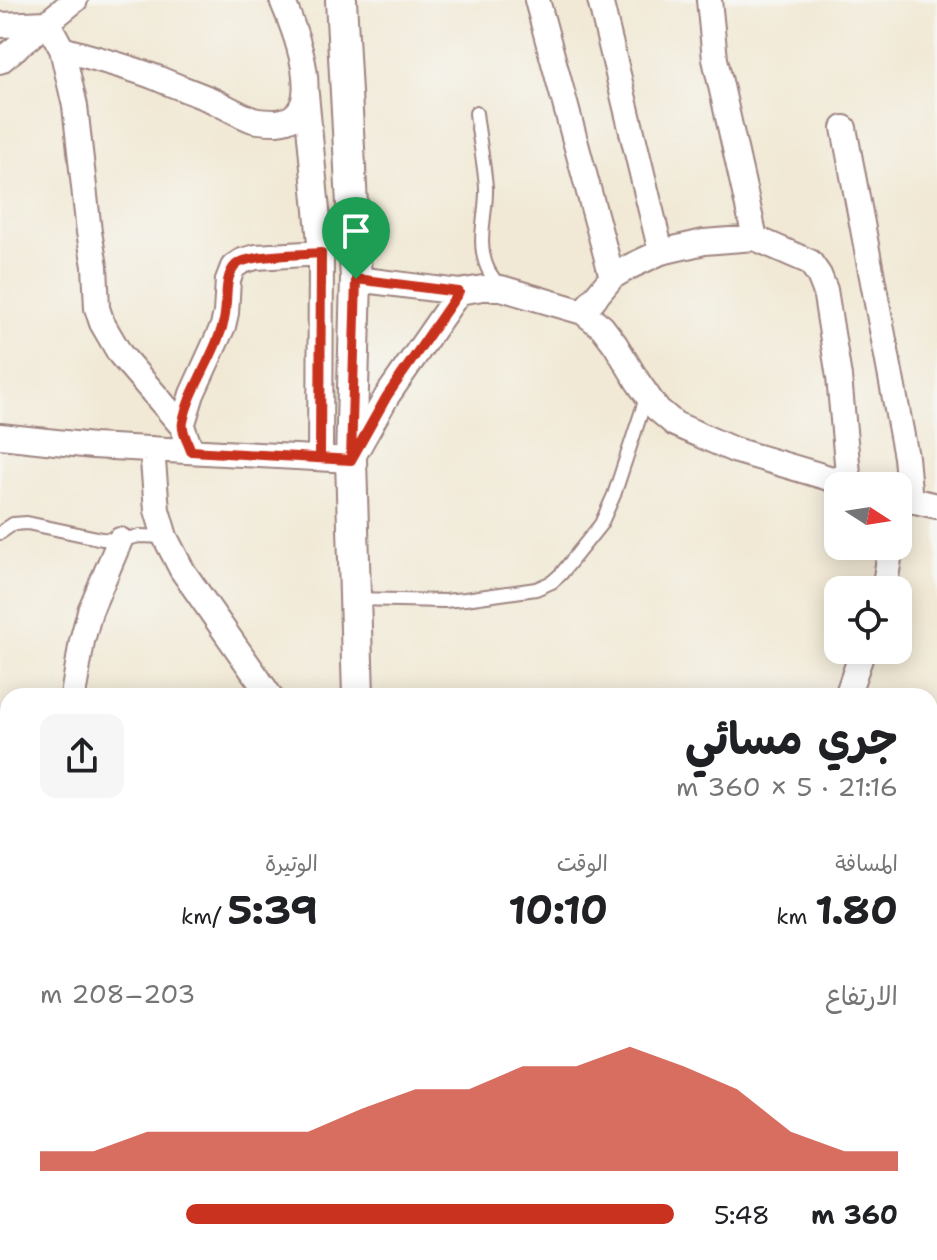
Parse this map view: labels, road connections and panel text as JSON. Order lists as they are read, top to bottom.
{
  "north": "right",
  "page": {
    "heading": ["جري مسائي", "21:16 · 5 × 360 m"],
    "stats": [
      ["المسافة", "1.80 km"],
      ["الوقت", "10:10"],
      ["الوتيرة", "5:39 /km"]
    ],
    "chart": ["الارتفاع", "203–208 m"],
    "list": [
      {
        "name": "360 m",
        "note": "5:48"
      }
    ]
  }
}
